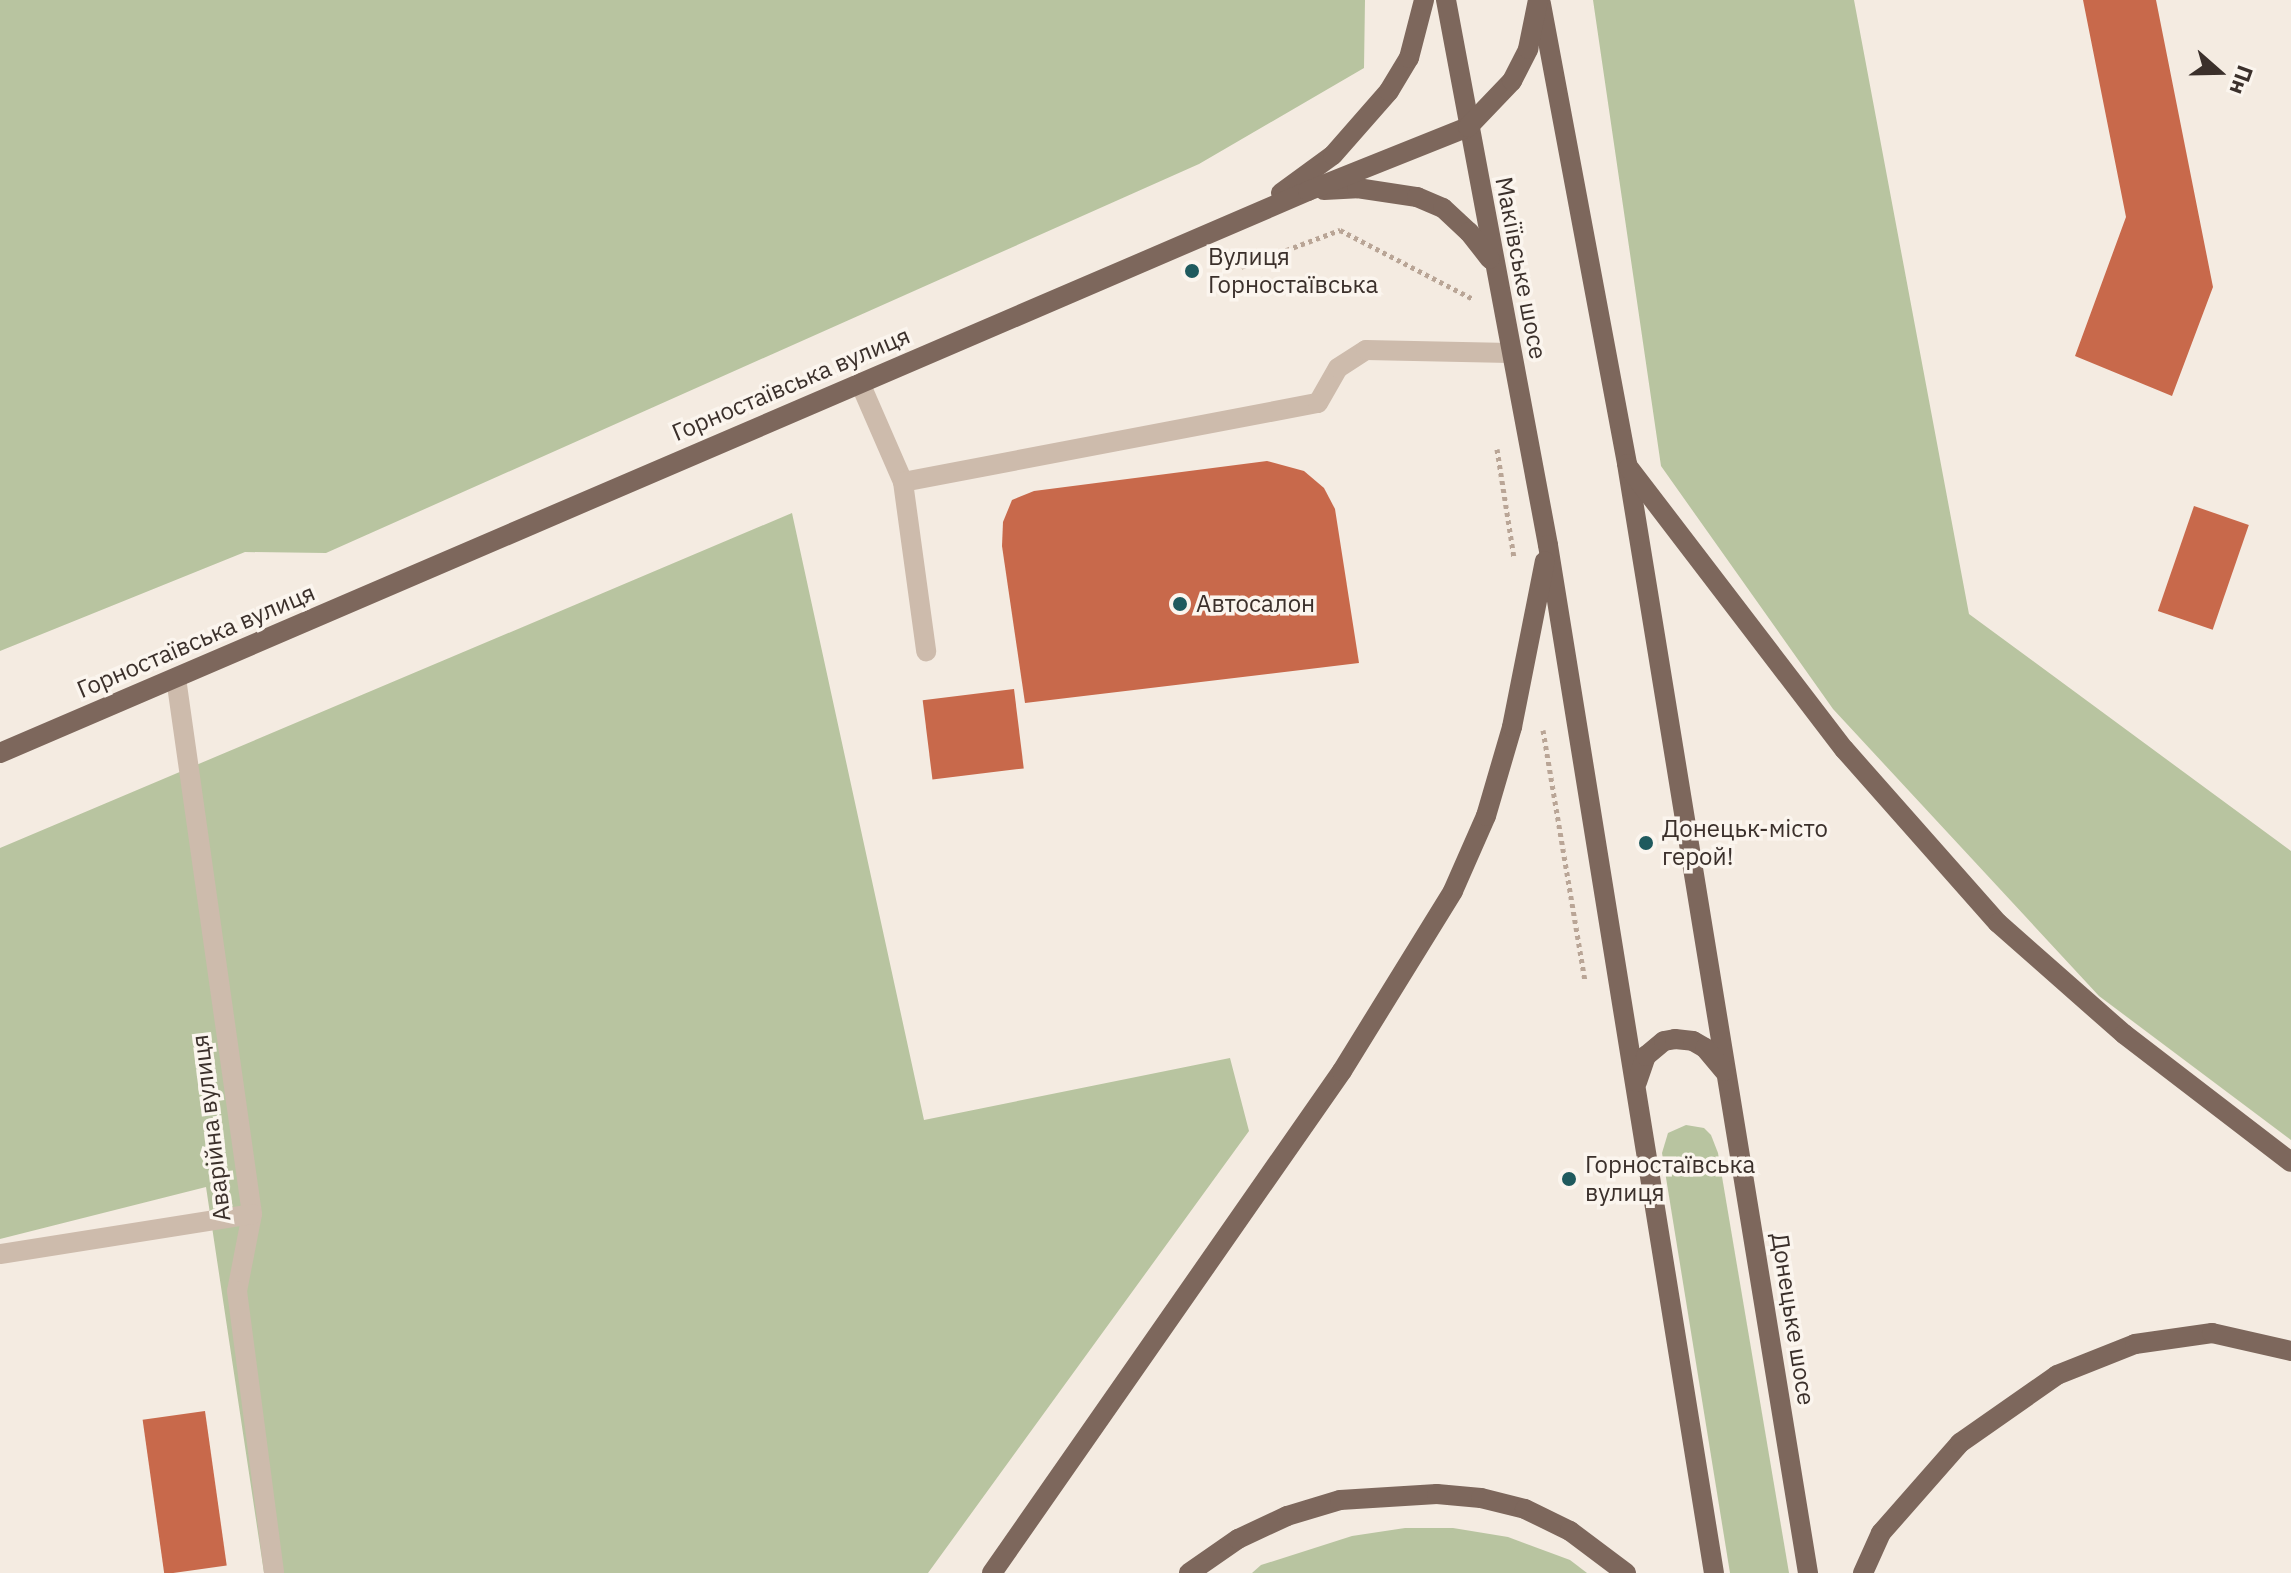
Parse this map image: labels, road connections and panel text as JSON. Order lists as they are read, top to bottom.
{
  "streets": {
    "main road": ["Макіївське шосе", "Горностаївська вулиця", "Донецьке шосе"],
    "street": ["Аварійна вулиця"]
  },
  "crossings": [
    ["Макіївське шосе", "Горностаївська вулиця"],
    ["Горностаївська вулиця", "Аварійна вулиця"]
  ],
  "places": [
    "Вулиця Горностаївська",
    "Автосалон",
    "Донецьк-місто герой!",
    "Горностаївська вулиця"
  ],
  "north": "right"
}
